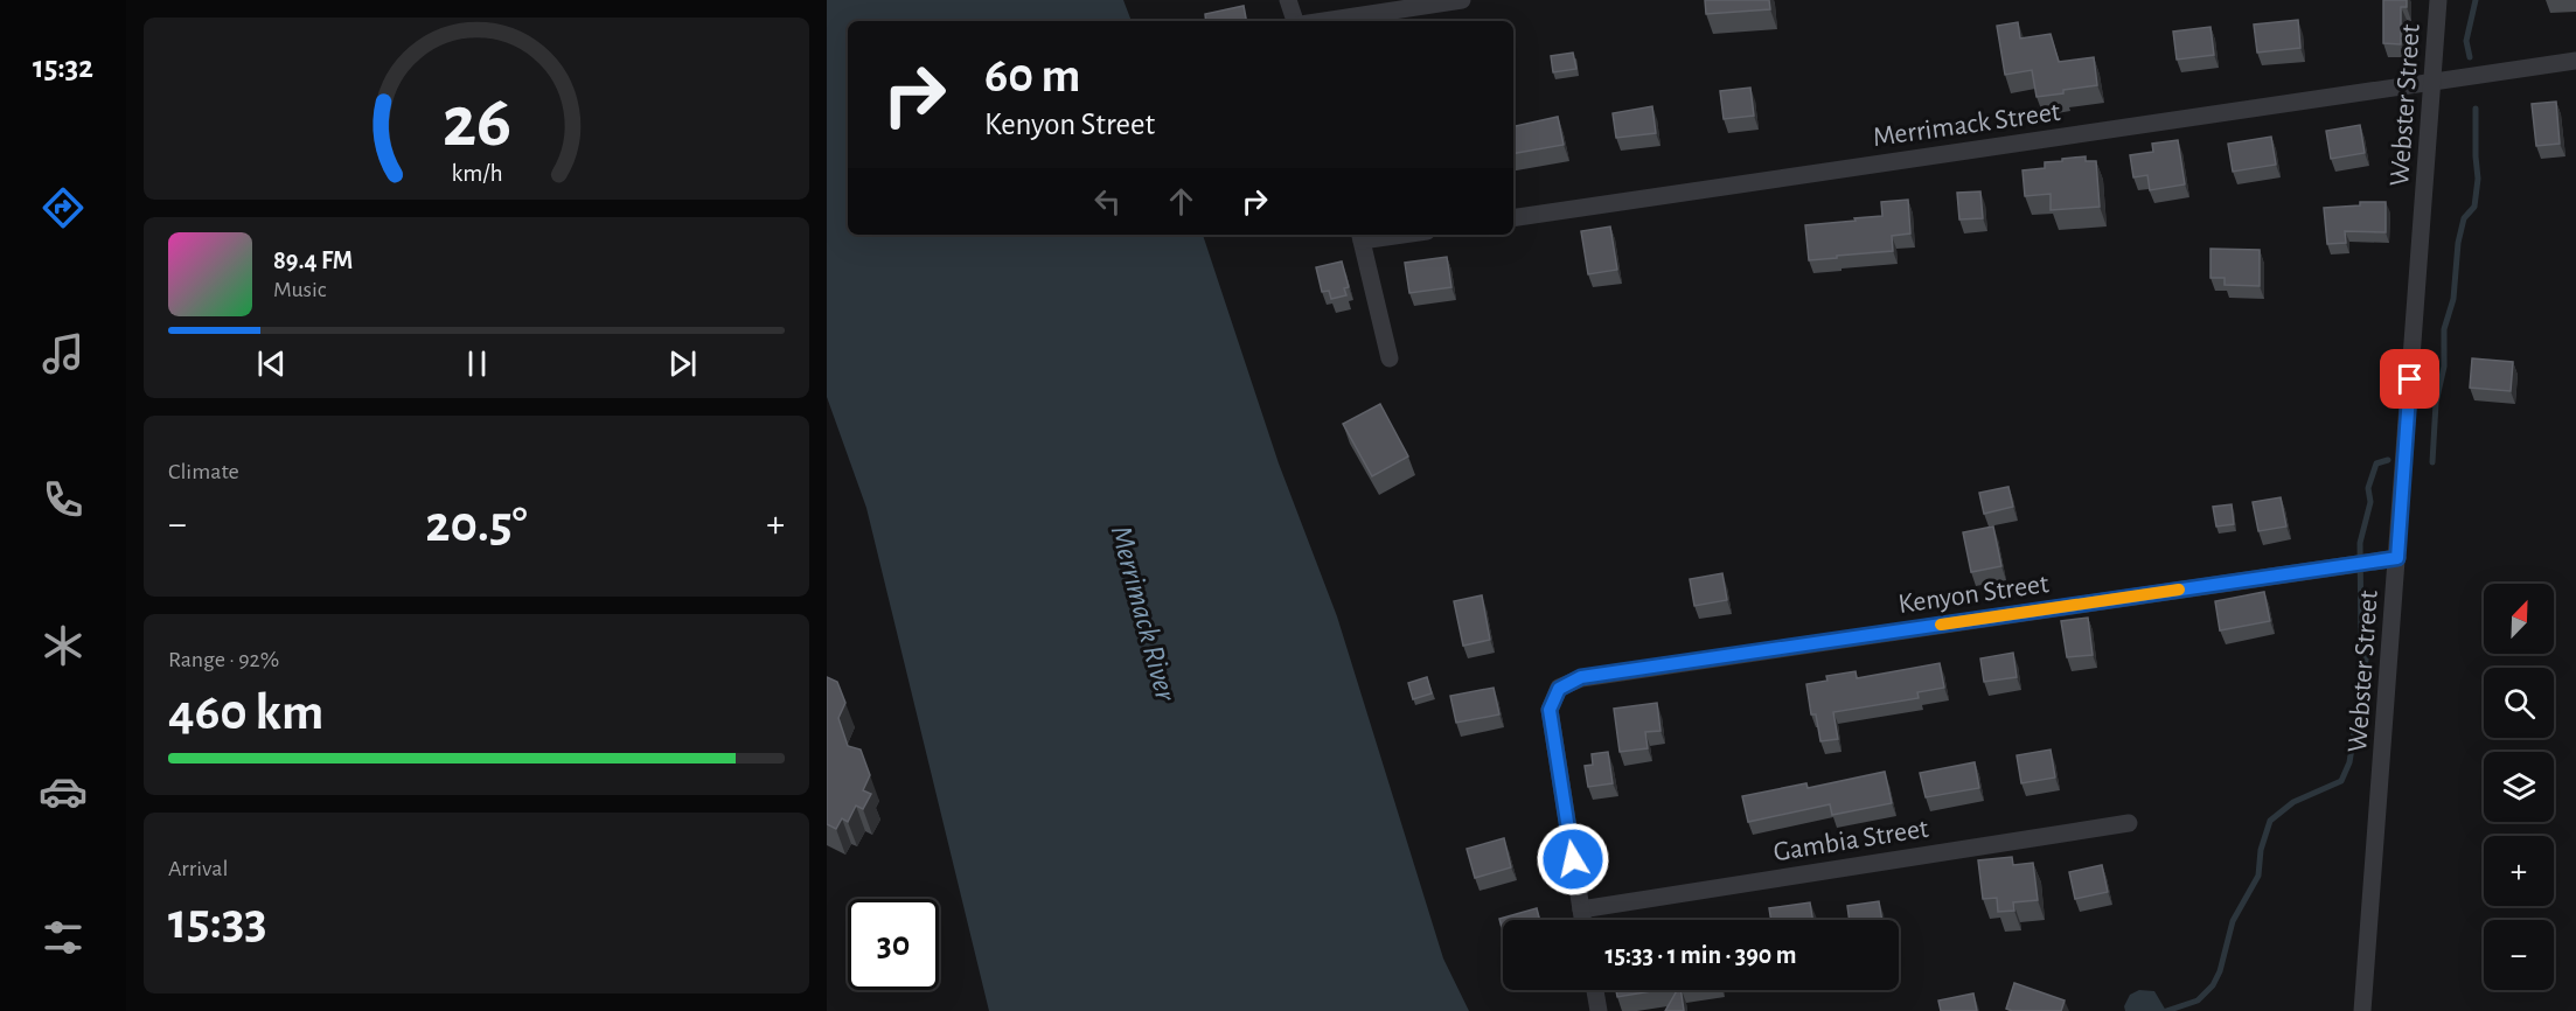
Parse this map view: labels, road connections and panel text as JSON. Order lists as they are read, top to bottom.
{
  "streets": {
    "street": [
      "Webster Street",
      "Merrimack Street",
      "Kenyon Street",
      "Gambia Street"
    ]
  },
  "crossings": [
    ["Webster Street", "Merrimack Street"],
    ["Webster Street", "Kenyon Street"],
    ["Kenyon Street", "Gambia Street"]
  ],
  "water": ["Merrimack River"],
  "north": "top right",
  "page": {
    "tabs": "15:32",
    "turn": ["60 m", "Kenyon Street"],
    "song": ["89.4 FM", "Music"],
    "tile": [
      "Climate",
      ["Range · 92%", "460 km"],
      ["Arrival", "15:33"]
    ],
    "heat": ["−", "20.5°", "+"],
    "map_buttons": ["+", "−"],
    "limit": "30",
    "trip": "15:33 · 1 min · 390 m",
    "gauge": ["26", "km/h"]
  }
}
